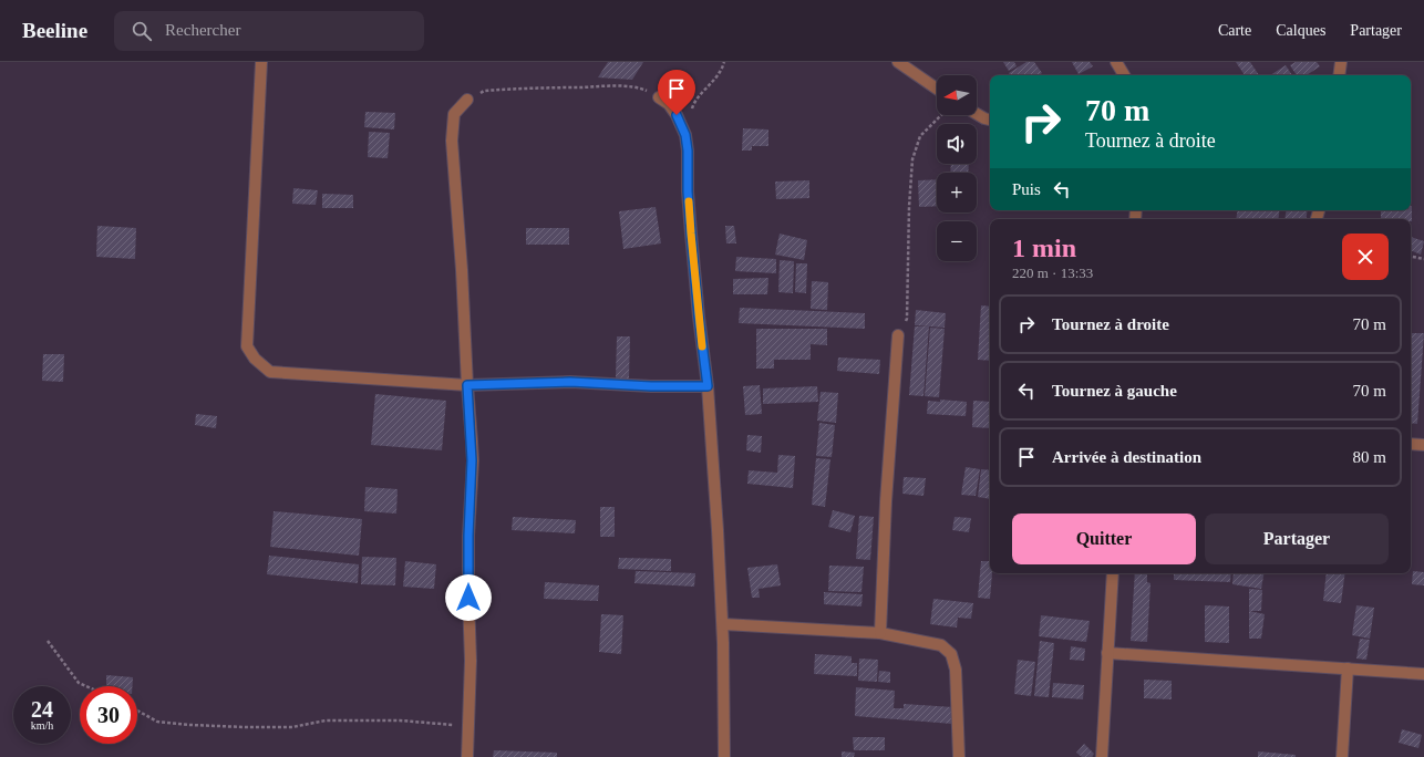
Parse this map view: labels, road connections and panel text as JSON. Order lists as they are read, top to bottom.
{
  "north": "left",
  "page": {
    "header": "Beeline",
    "search": "Rechercher",
    "nav": ["Carte", "Calques", "Partager"],
    "map_buttons": ["+", "−"],
    "turn": ["70 m", "Tournez à droite"],
    "then": "Puis",
    "heading": ["1 min", "220 m · 13:33"],
    "list": [
      {
        "name": "Tournez à droite",
        "value": "70 m"
      },
      {
        "name": "Tournez à gauche",
        "value": "70 m"
      },
      {
        "name": "Arrivée à destination",
        "value": "80 m"
      }
    ],
    "buttons": ["Quitter", "Partager"],
    "speed": "24 km/h",
    "limit": "30"
  }
}
